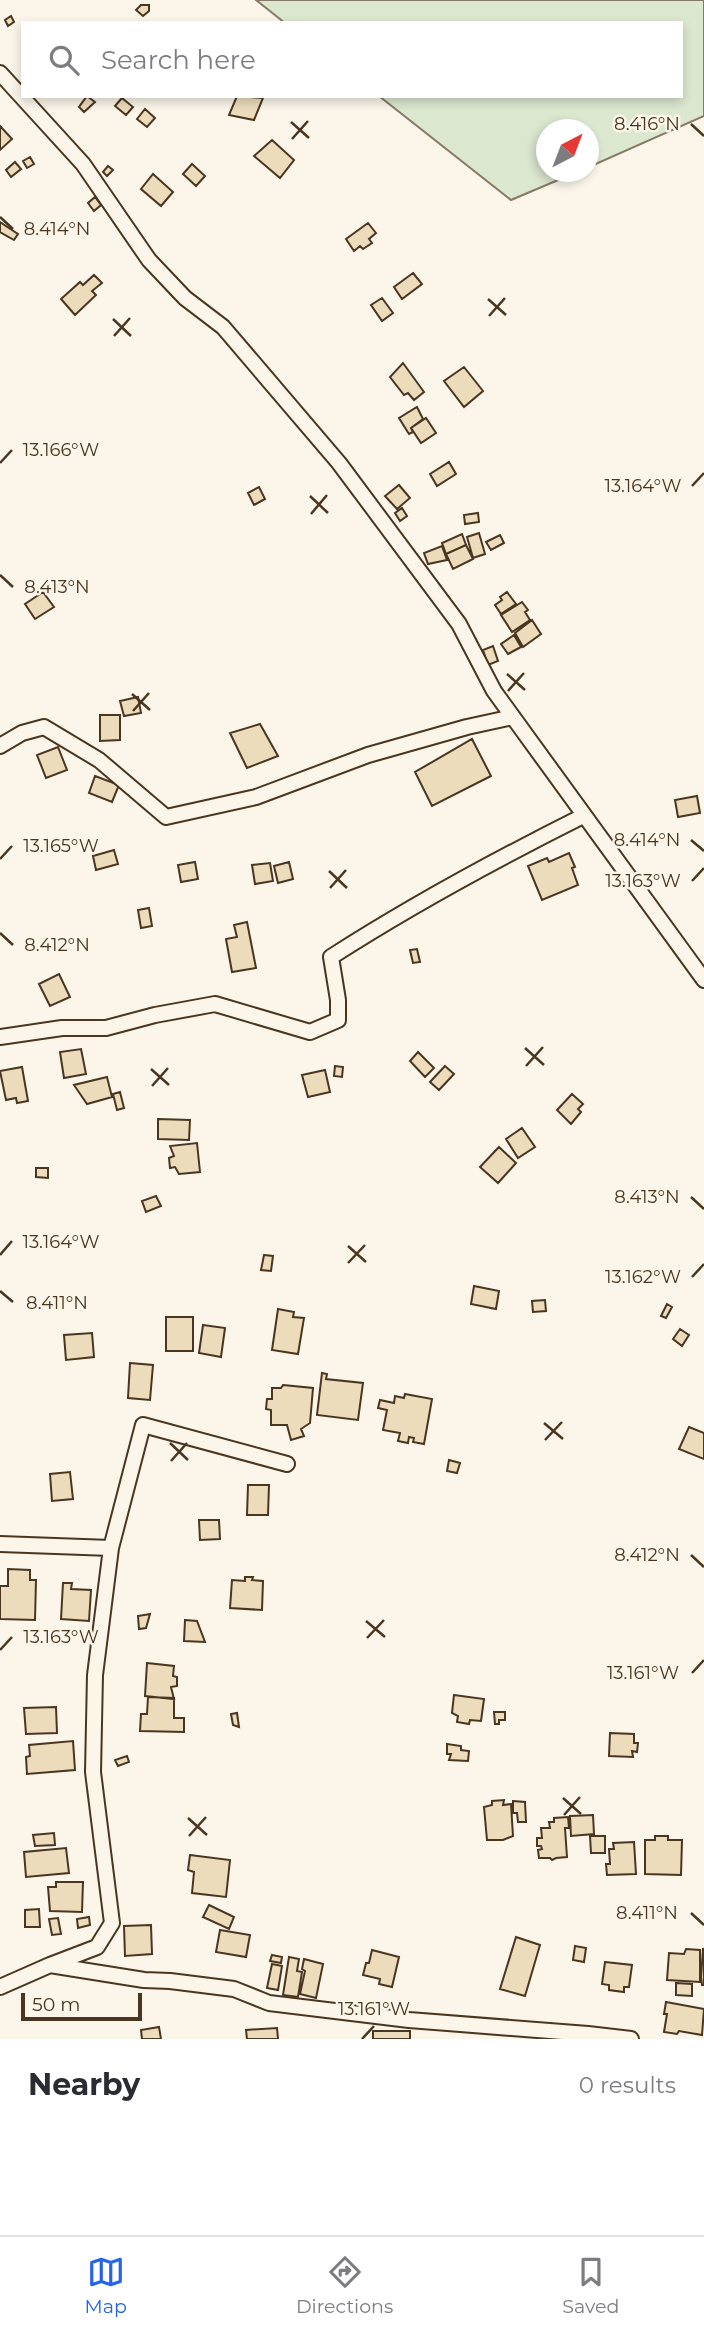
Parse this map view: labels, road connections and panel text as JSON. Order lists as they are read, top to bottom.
{
  "scale_bar": "50 m",
  "north": "top right",
  "page": {
    "search": "Search here",
    "scale": "50 m",
    "heading": ["Nearby", "0 results"],
    "nav": ["Map", "Directions", "Saved"]
  },
  "coordinates": [
    "8.416°N",
    "8.414°N",
    "13.166°W",
    "13.164°W",
    "8.413°N",
    "13.165°W",
    "13.163°W",
    "8.412°N",
    "13.162°W",
    "8.411°N",
    "13.161°W"
  ]
}
